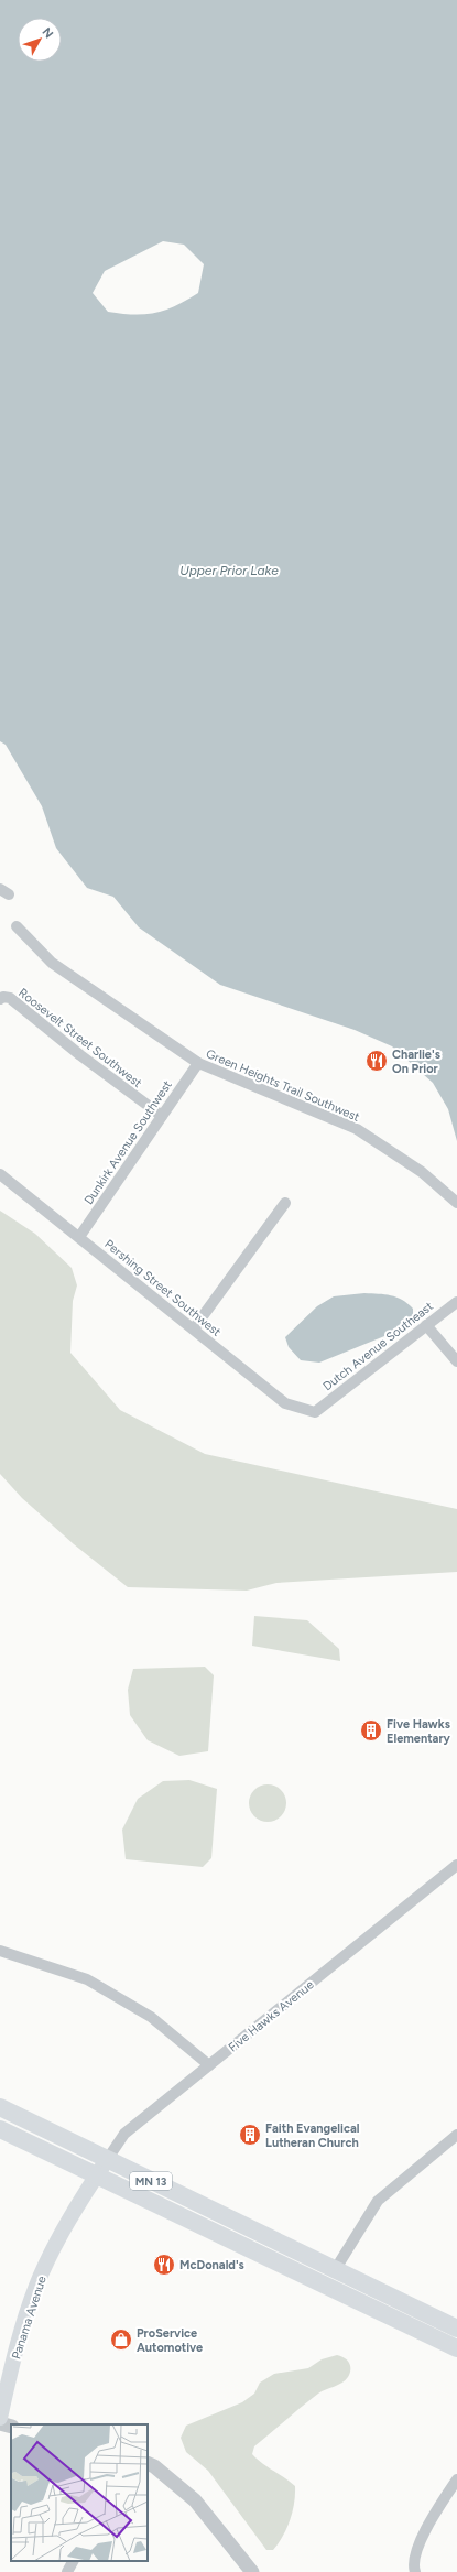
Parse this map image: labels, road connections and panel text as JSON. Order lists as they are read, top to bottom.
{
  "streets": {
    "main road": ["Five Hawks Avenue", "MN 13", "Panama Avenue"],
    "street": [
      "Roosevelt Street Southwest",
      "Green Heights Trail Southwest",
      "Dunkirk Avenue Southwest",
      "Pershing Street Southwest",
      "Dutch Avenue Southeast"
    ]
  },
  "crossings": [
    ["Roosevelt Street Southwest", "Dunkirk Avenue Southwest"],
    ["Green Heights Trail Southwest", "Dunkirk Avenue Southwest"],
    ["Dunkirk Avenue Southwest", "Pershing Street Southwest"],
    ["Pershing Street Southwest", "Dutch Avenue Southeast"],
    ["Five Hawks Avenue", "MN 13"],
    ["Five Hawks Avenue", "Panama Avenue"],
    ["MN 13", "Panama Avenue"]
  ],
  "water": ["Upper Prior Lake"],
  "places": {
    "restaurant": ["Charlie's On Prior", "McDonald's"],
    "building": ["Five Hawks Elementary", "Faith Evangelical Lutheran Church"],
    "shop": ["ProService Automotive"]
  },
  "north": "top right"
}
